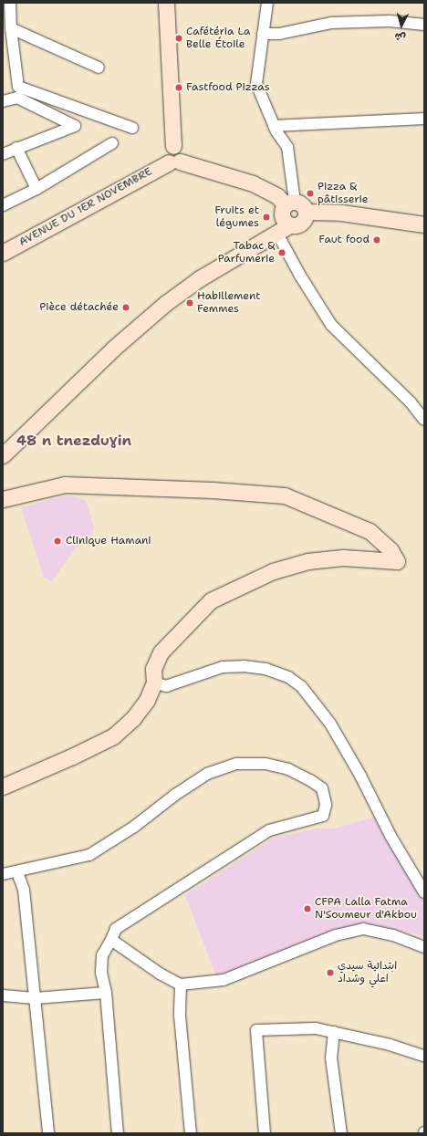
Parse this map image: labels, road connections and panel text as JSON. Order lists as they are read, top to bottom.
{
  "streets": {
    "street": ["AVENUE DU 1ER NOVEMBRE"]
  },
  "districts": ["48 n tnezduɣin"],
  "places": [
    "Cafétéria La Belle Étoile",
    "Fastfood Pizzas",
    "Pizza & pâtisserie",
    "Fruits et légumes",
    "Faut food",
    "Tabac & Parfumerie",
    "Habillement Femmes",
    "Pièce détachée",
    "Clinique Hamani",
    "CFPA Lalla Fatma N'Soumeur d'Akbou",
    "ابتدائية سيدي اعلي وشداد"
  ],
  "north": "bottom"
}
